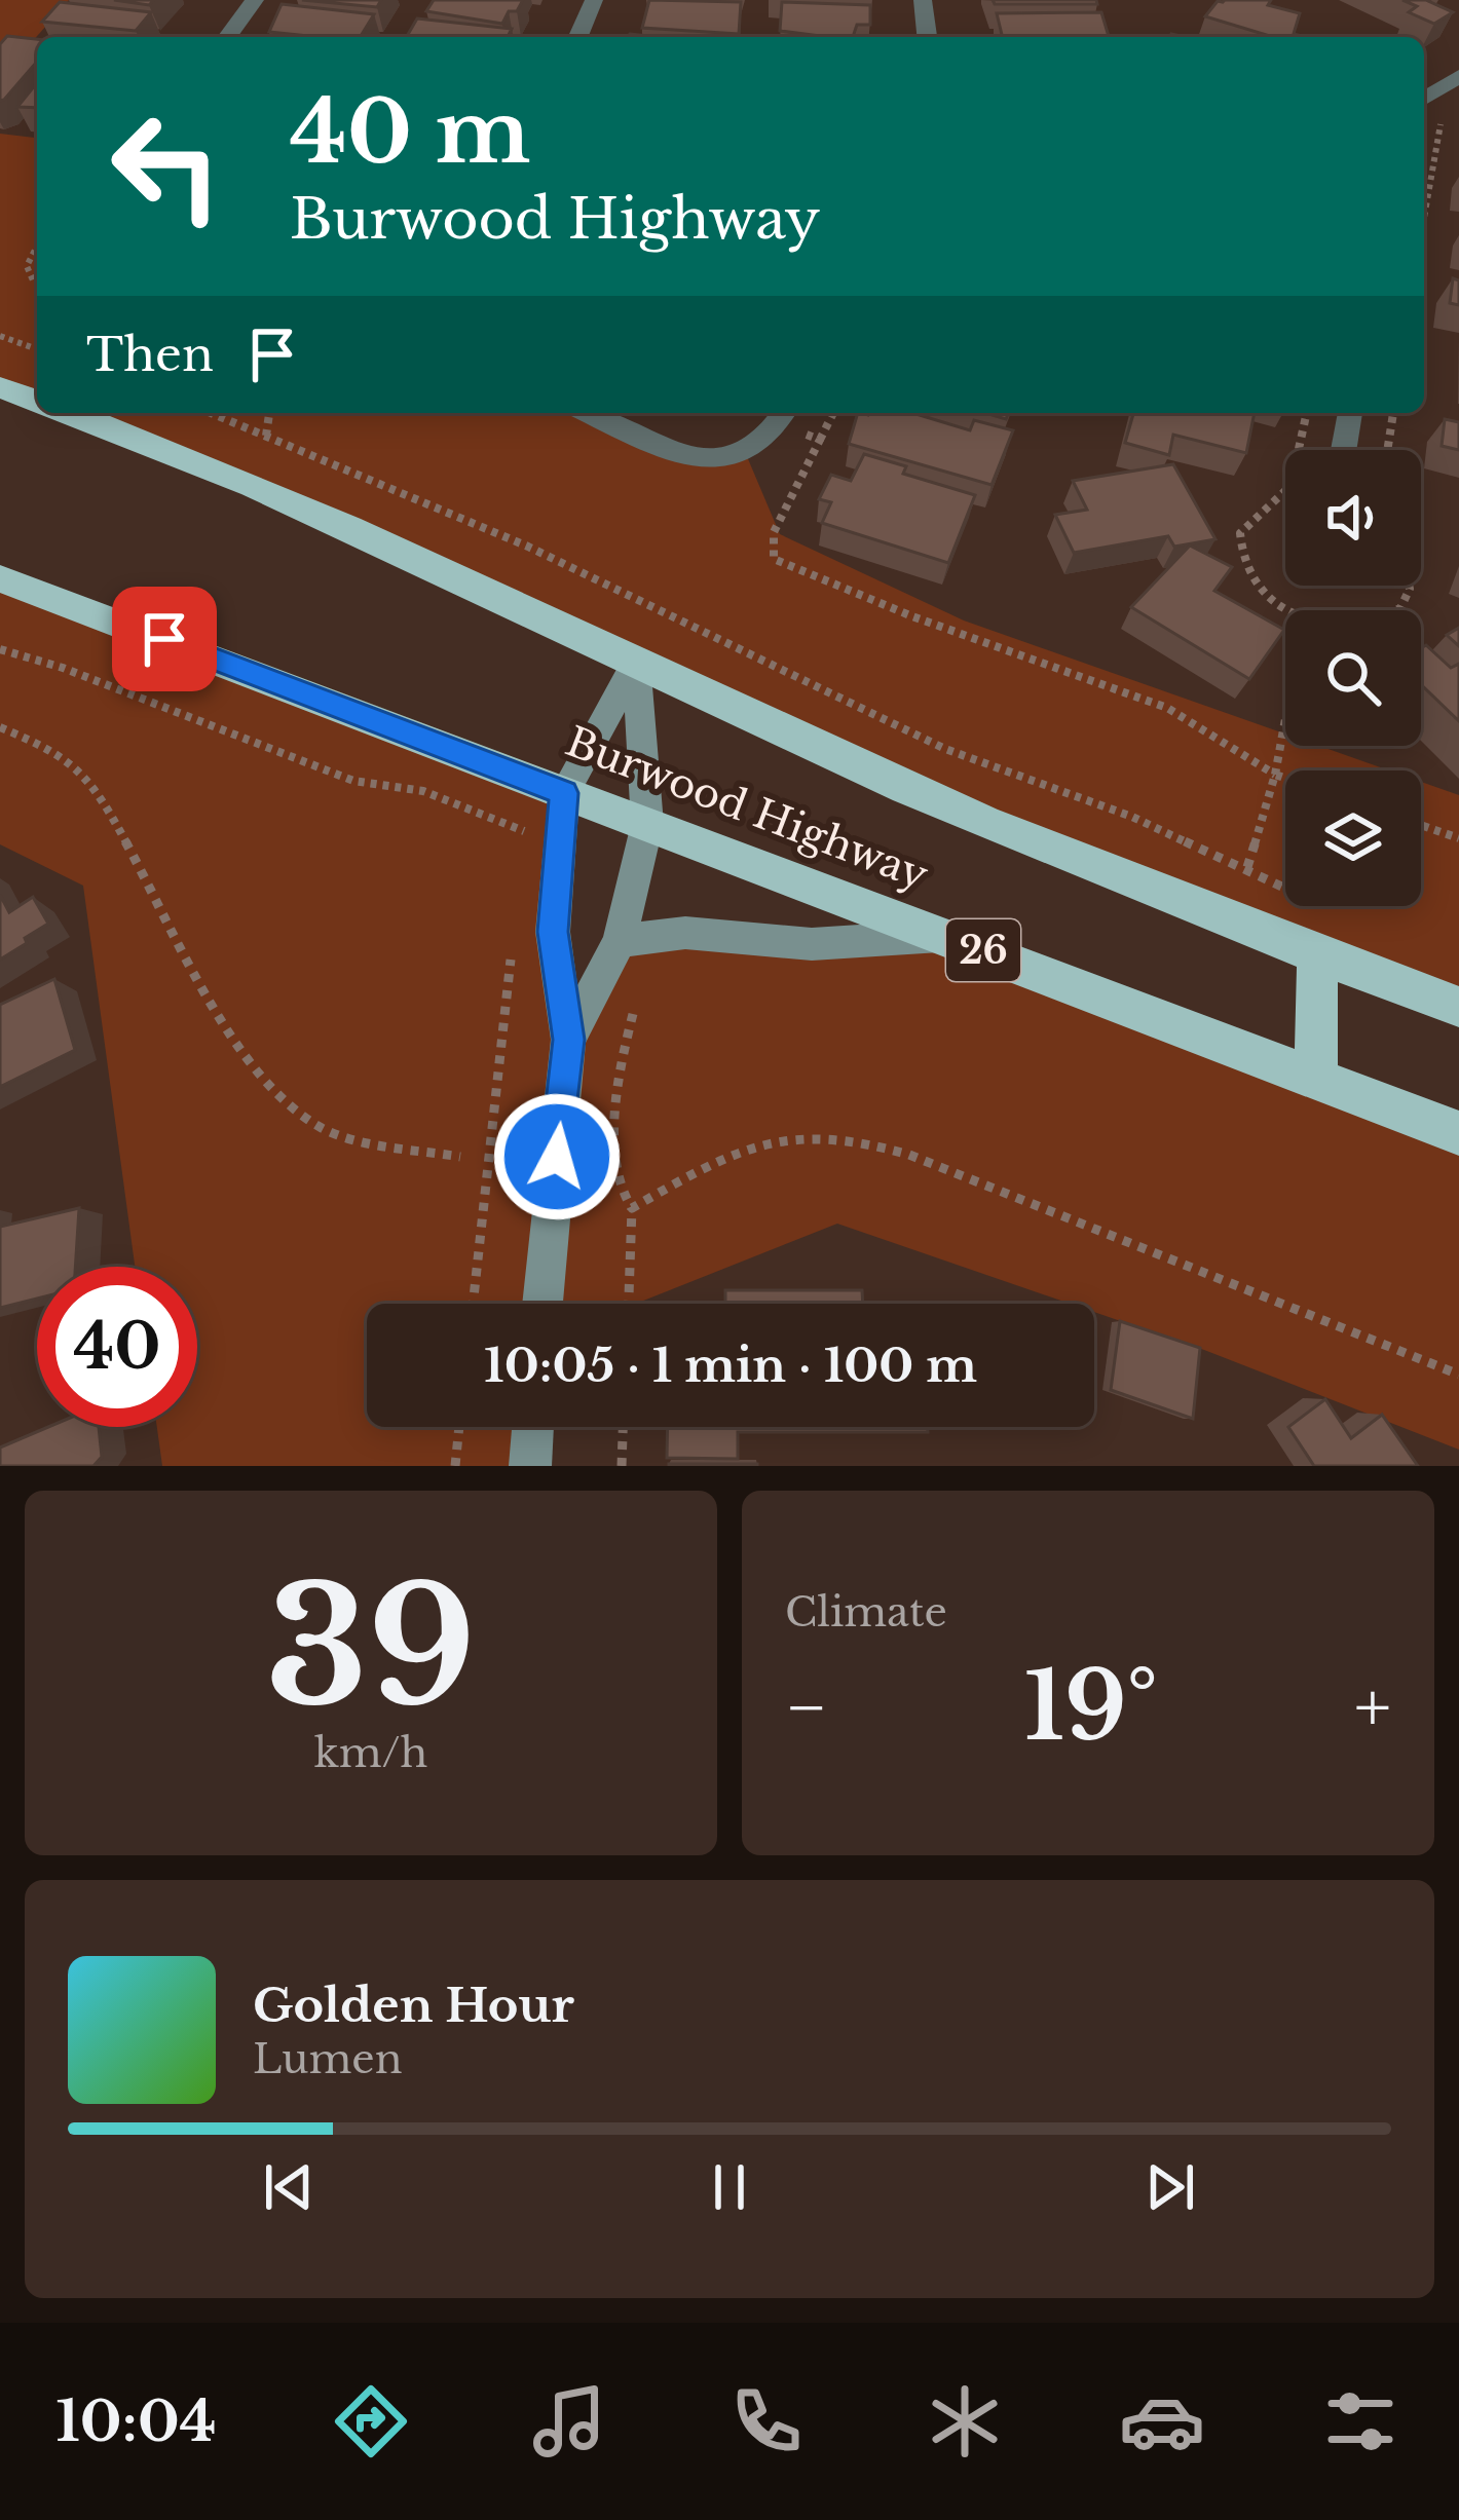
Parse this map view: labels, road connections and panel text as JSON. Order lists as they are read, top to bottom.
{
  "streets": {
    "highway": ["Burwood Highway", "26"]
  },
  "page": {
    "turn": ["40 m", "Burwood Highway"],
    "then": "Then",
    "limit": "40",
    "trip": "10:05 · 1 min · 100 m",
    "tile": [
      ["39", "km/h"],
      "Climate"
    ],
    "heat": ["−", "19°", "+"],
    "song": ["Golden Hour", "Lumen"],
    "tabs": "10:04"
  }
}
